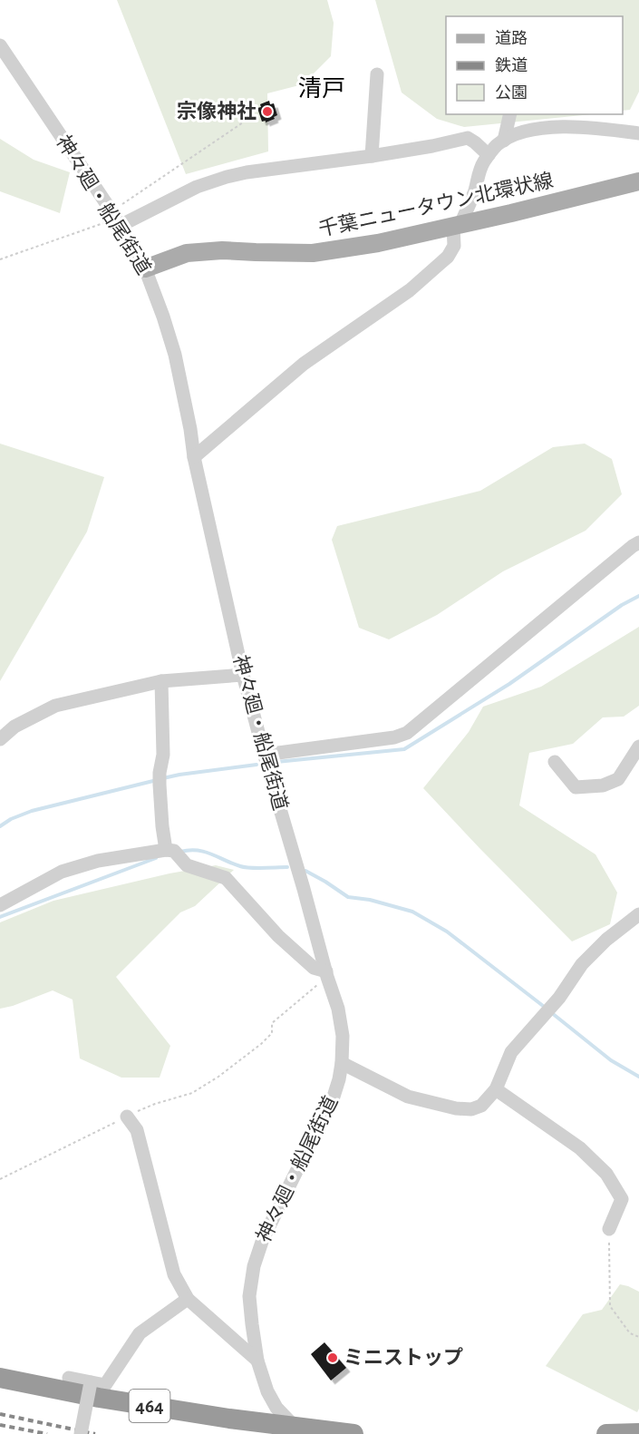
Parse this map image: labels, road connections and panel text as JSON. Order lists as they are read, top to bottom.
{
  "streets": {
    "highway": ["464"],
    "main road": ["千葉ニュータウン北環状線"],
    "street": ["神々廻・船尾街道"]
  },
  "crossings": [
    ["神々廻・船尾街道", "千葉ニュータウン北環状線"],
    ["神々廻・船尾街道", "464"]
  ],
  "districts": ["清戸"],
  "places": ["宗像神社", "ミニストップ"],
  "legend": ["道路", "鉄道", "公園"]
}
